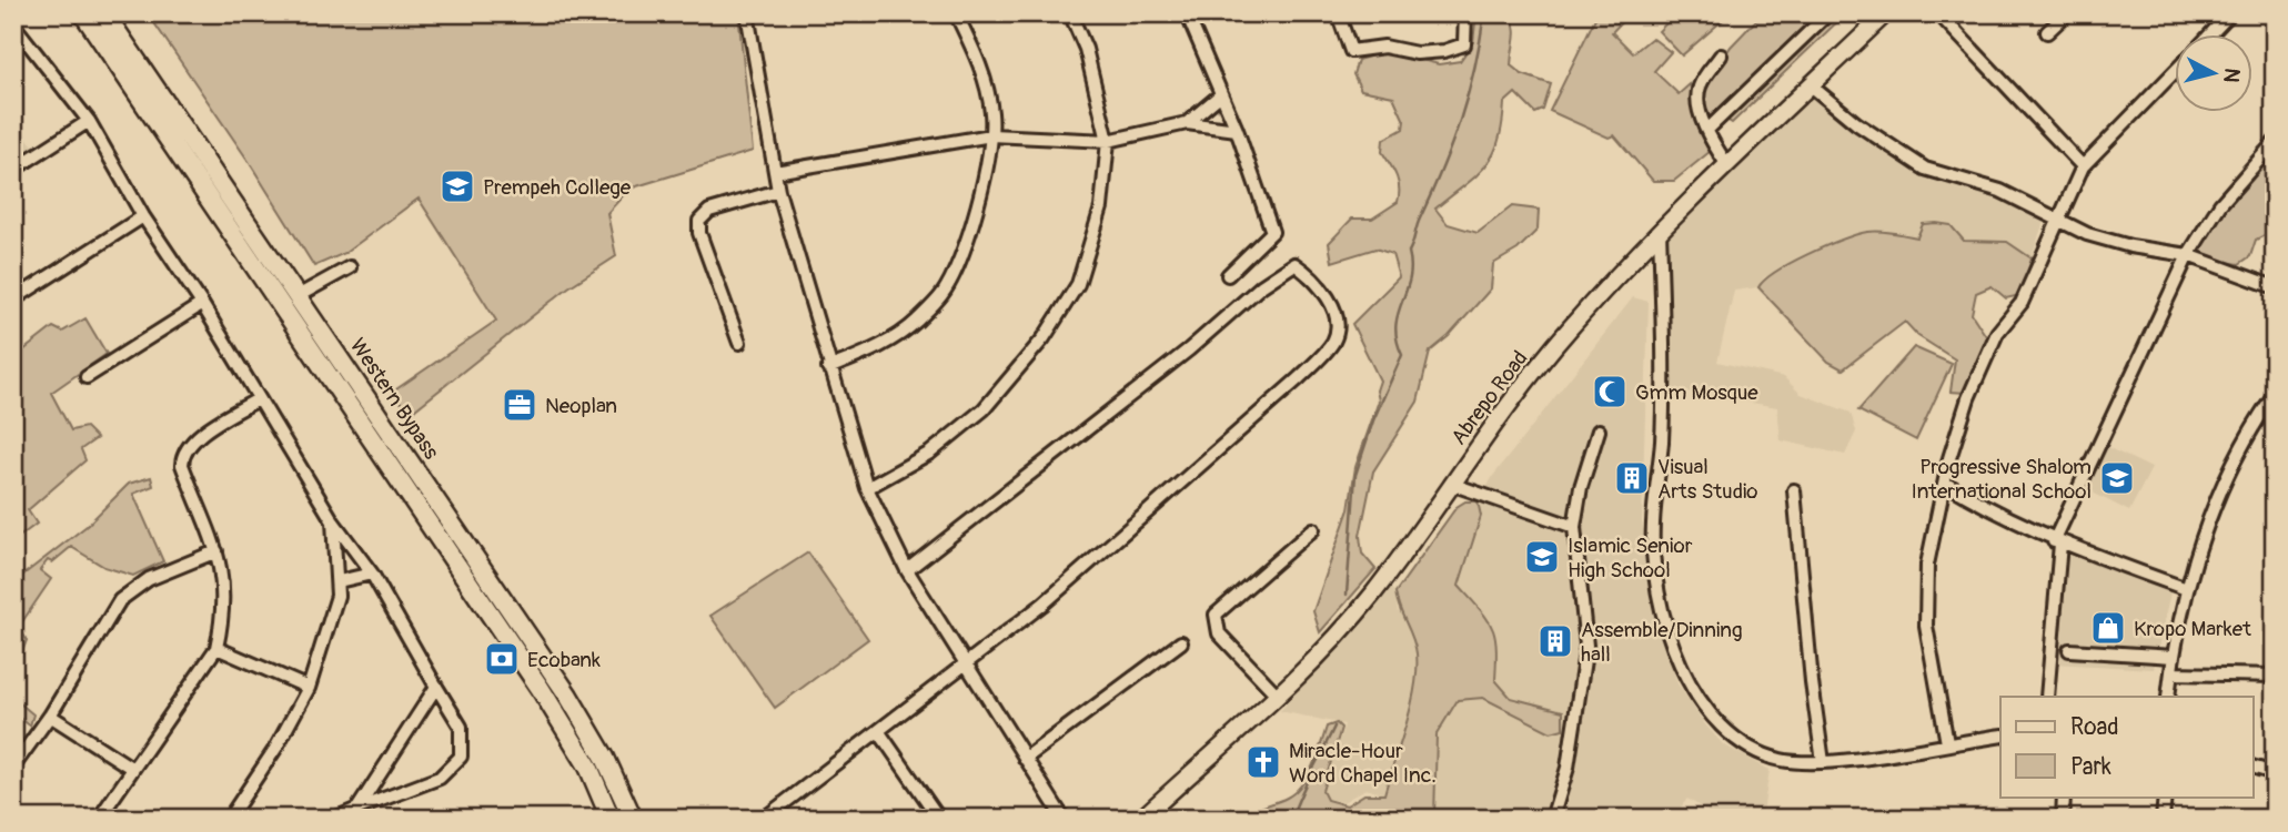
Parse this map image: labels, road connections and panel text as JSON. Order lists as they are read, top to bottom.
{
  "streets": {
    "highway": ["Western Bypass"],
    "main road": ["Abrepo Road"]
  },
  "places": {
    "school or university": ["Prempeh College", "Progressive Shalom International School", "Islamic Senior High School"],
    "mosque": ["Gmm Mosque"],
    "office": ["Neoplan"],
    "building": ["Visual Arts Studio", "Assemble/Dinning hall"],
    "shop": ["Kropo Market"],
    "bank": ["Ecobank"],
    "church": ["Miracle-Hour Word Chapel Inc."]
  },
  "legend": ["Road", "Park"],
  "north": "right"
}
